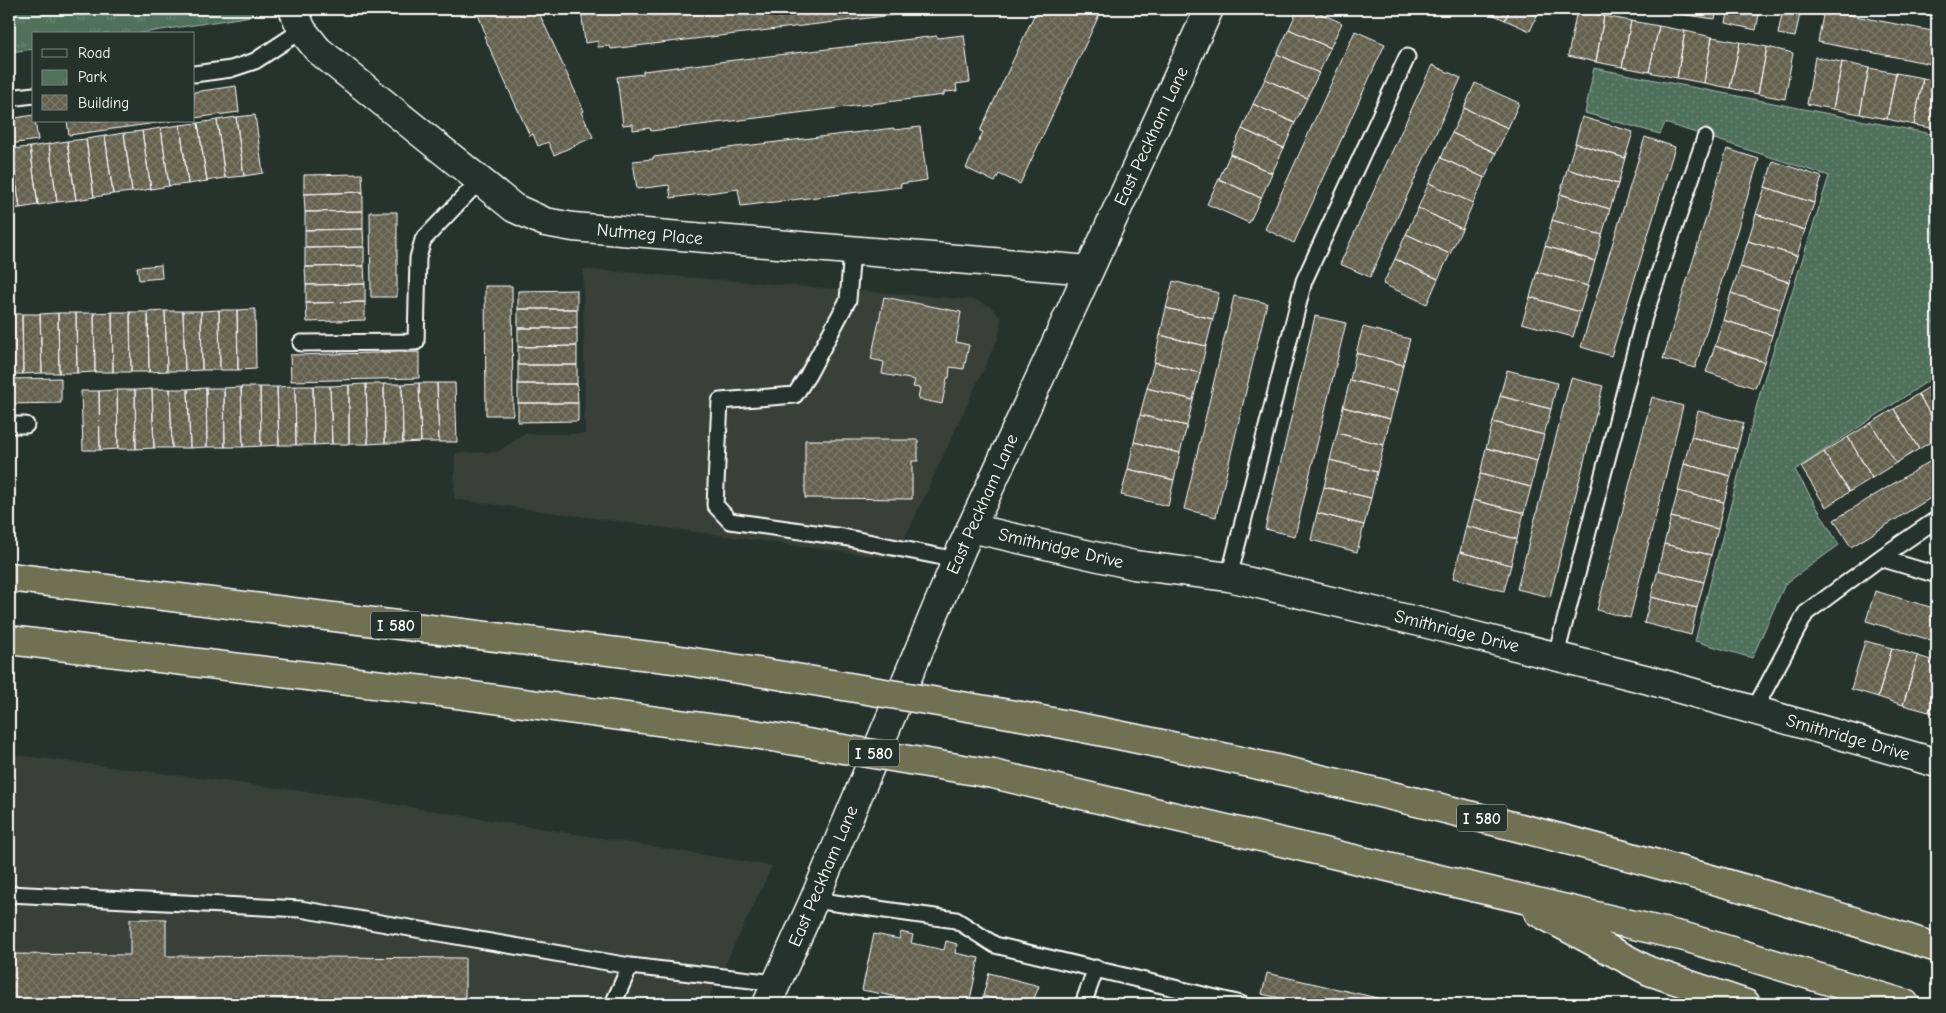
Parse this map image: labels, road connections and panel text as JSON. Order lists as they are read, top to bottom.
{
  "streets": {
    "highway": ["I 580"],
    "street": ["East Peckham Lane", "Nutmeg Place", "Smithridge Drive"]
  },
  "crossings": [
    ["East Peckham Lane", "Nutmeg Place"],
    ["East Peckham Lane", "Smithridge Drive"]
  ],
  "legend": ["Road", "Park", "Building"]
}
